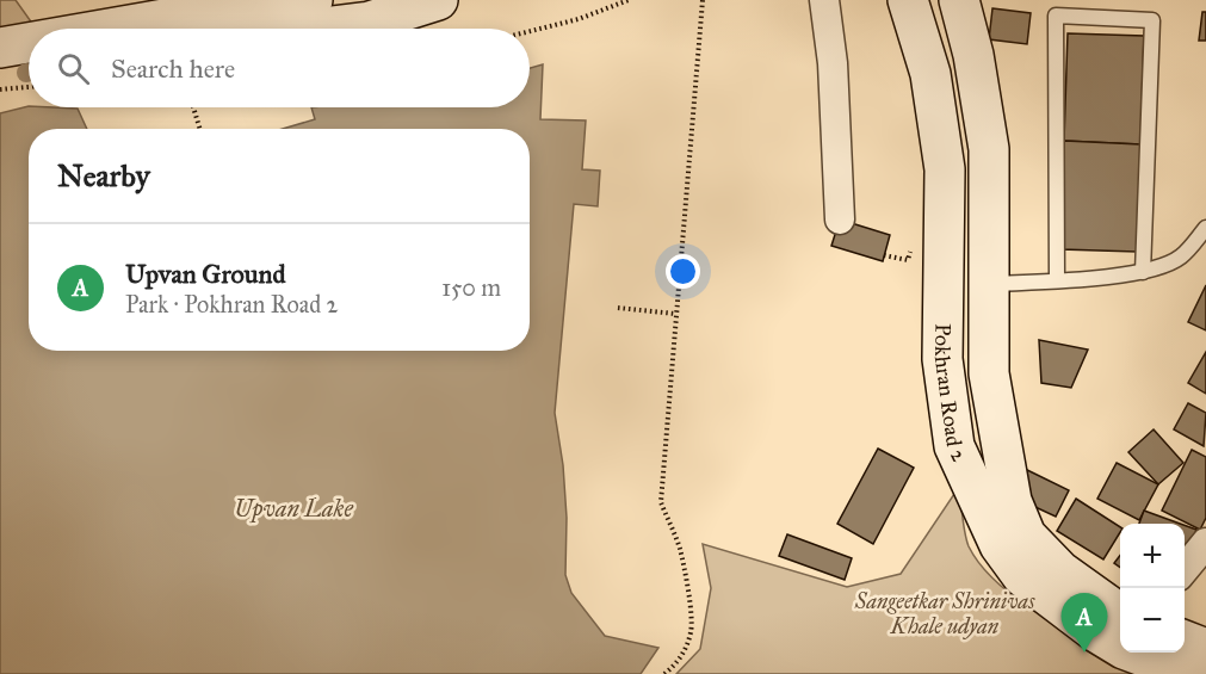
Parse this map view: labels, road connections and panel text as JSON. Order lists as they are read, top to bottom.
{
  "streets": {
    "main road": ["Pokhran Road 2"]
  },
  "water": ["Upvan Lake"],
  "parks": ["Sangeetkar Shrinivas Khale udyan"],
  "page": {
    "search": "Search here",
    "heading": "Nearby",
    "list": [
      {
        "mark": "A",
        "name": "Upvan Ground",
        "note": "Park · Pokhran Road 2",
        "value": "150 m"
      }
    ],
    "map_buttons": ["+", "−"],
    "pins": "A"
  }
}
